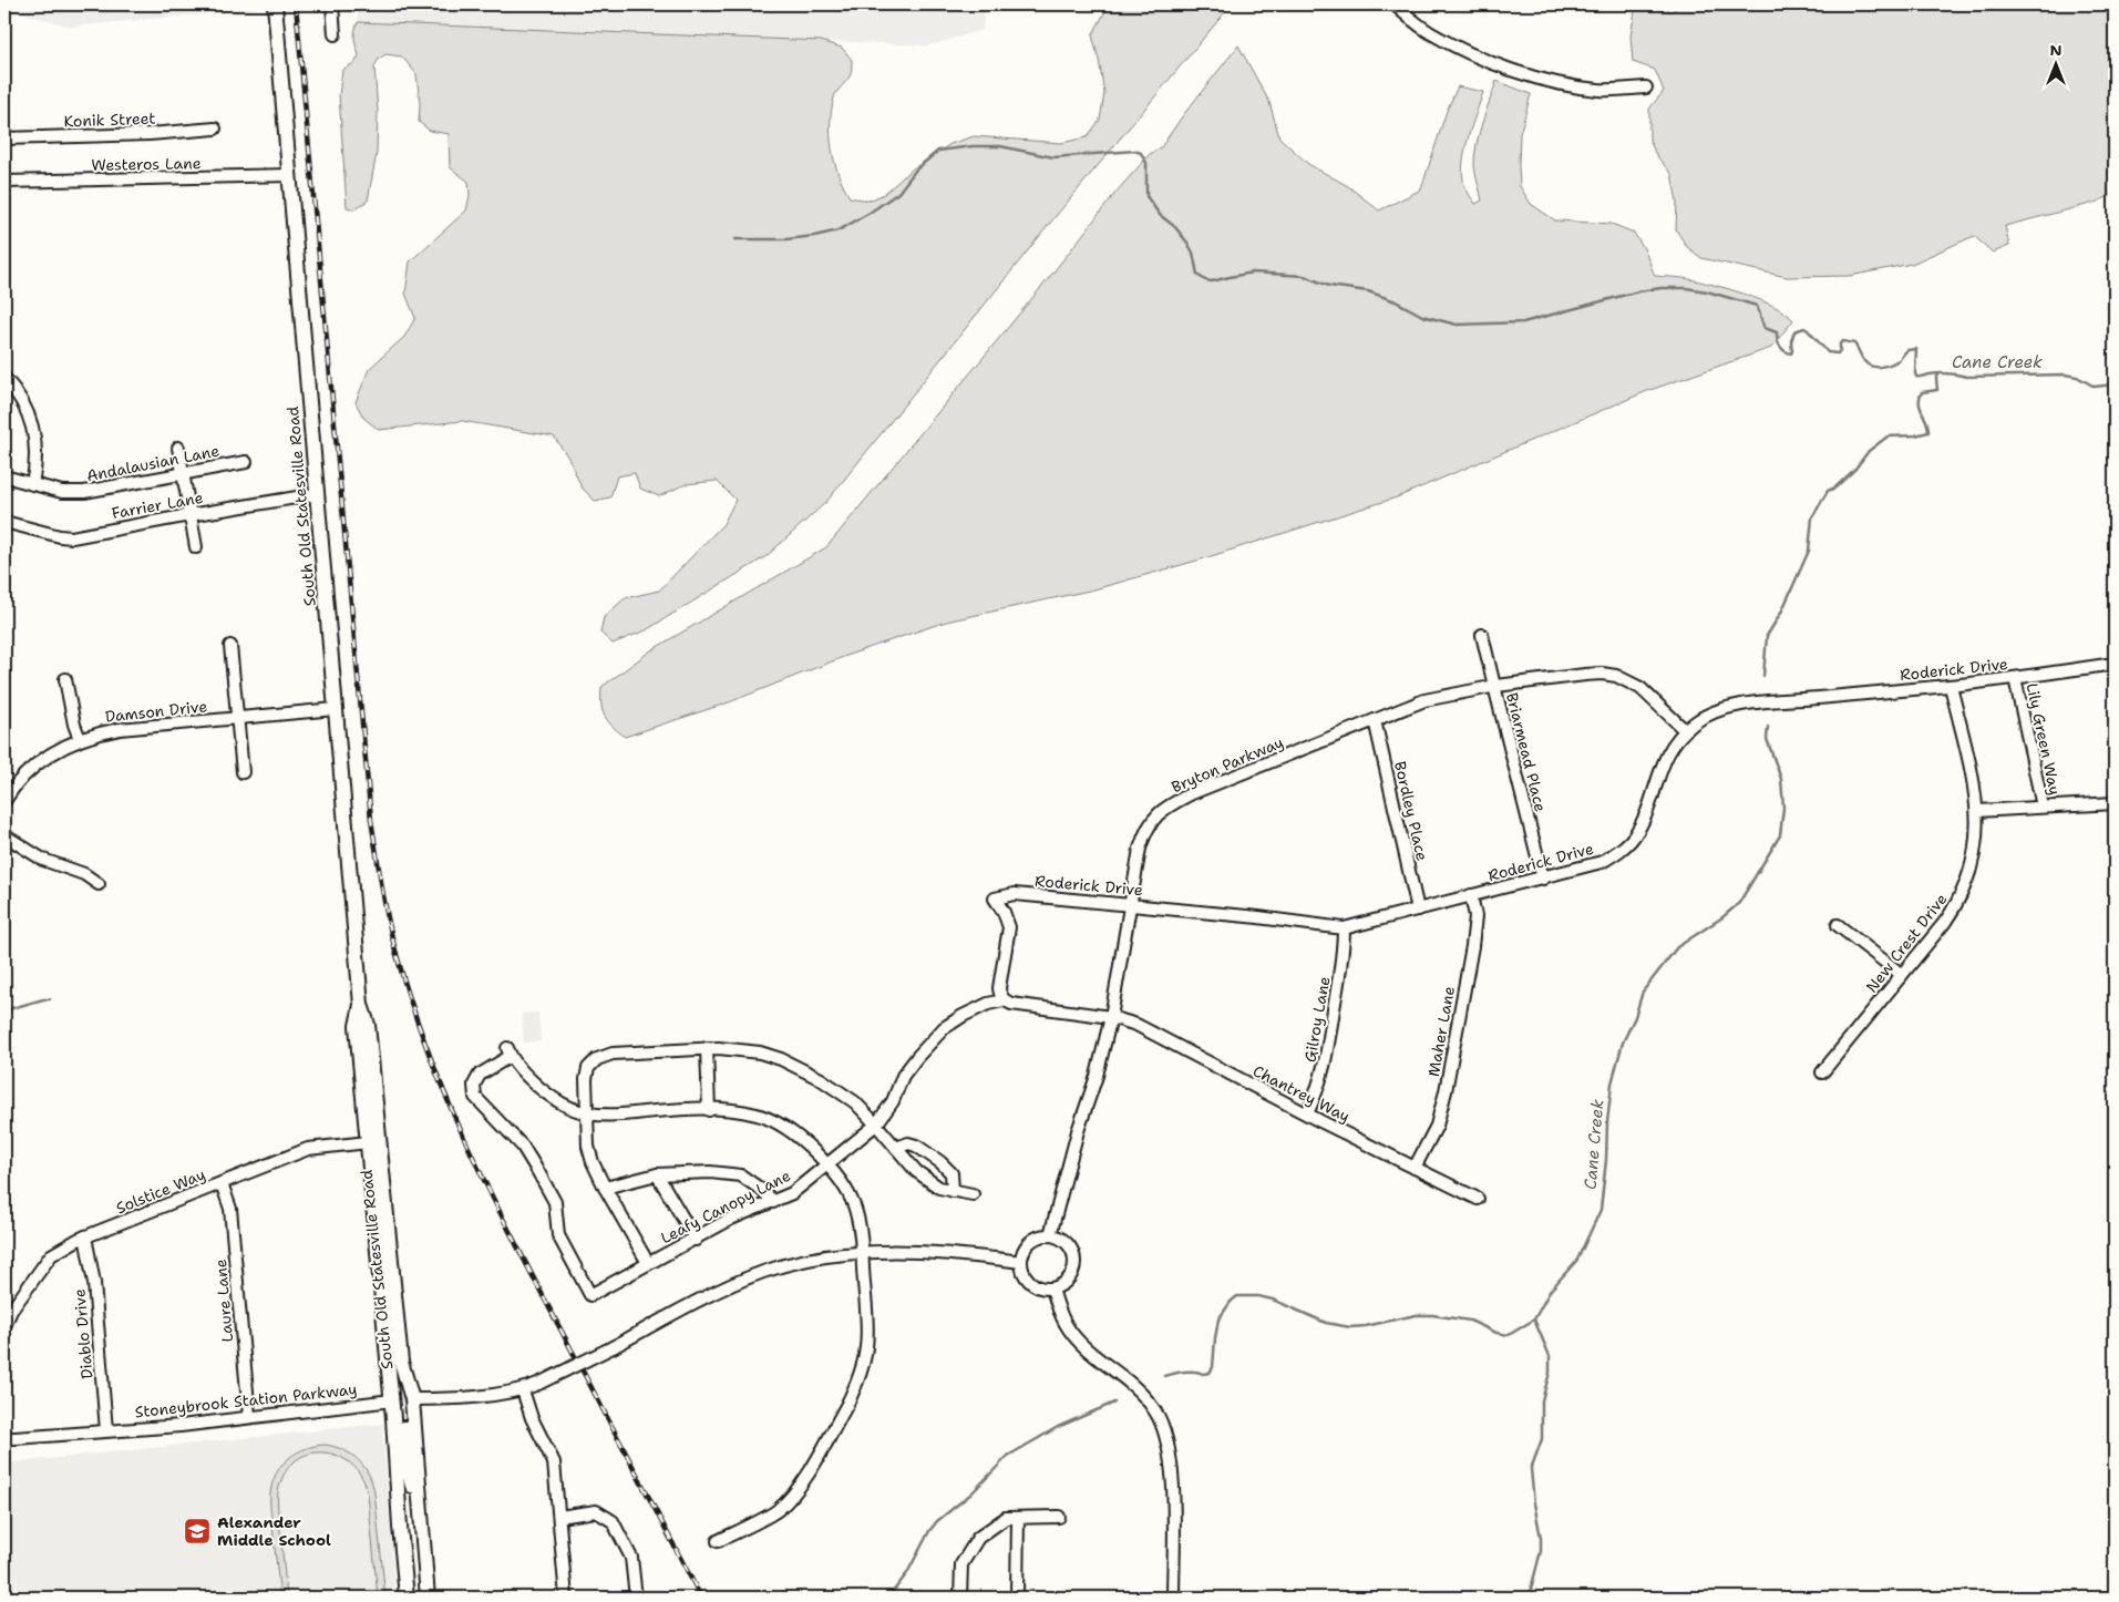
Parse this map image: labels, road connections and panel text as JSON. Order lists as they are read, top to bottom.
{
  "streets": {
    "main road": ["South Old Statesville Road"],
    "street": [
      "Konik Street",
      "Westeros Lane",
      "Andalausian Lane",
      "Farrier Lane",
      "Roderick Drive",
      "Damson Drive",
      "Lily Green Way",
      "Briarmead Place",
      "Bryton Parkway",
      "Bordley Place",
      "New Crest Drive",
      "Gilroy Lane",
      "Maher Lane",
      "Chantrey Way",
      "Solstice Way",
      "Leafy Canopy Lane",
      "Laure Lane",
      "Diablo Drive",
      "Stoneybrook Station Parkway"
    ]
  },
  "crossings": [
    ["Westeros Lane", "South Old Statesville Road"],
    ["Farrier Lane", "South Old Statesville Road"],
    ["South Old Statesville Road", "Damson Drive"],
    ["South Old Statesville Road", "Solstice Way"],
    ["South Old Statesville Road", "Stoneybrook Station Parkway"],
    ["Roderick Drive", "Lily Green Way"],
    ["Roderick Drive", "Briarmead Place"],
    ["Roderick Drive", "Bryton Parkway"],
    ["Roderick Drive", "Bordley Place"],
    ["Roderick Drive", "New Crest Drive"],
    ["Roderick Drive", "Gilroy Lane"],
    ["Roderick Drive", "Maher Lane"],
    ["Roderick Drive", "Chantrey Way"],
    ["Roderick Drive", "Leafy Canopy Lane"],
    ["Briarmead Place", "Bryton Parkway"],
    ["Bryton Parkway", "Bordley Place"],
    ["Bryton Parkway", "Chantrey Way"],
    ["Gilroy Lane", "Chantrey Way"],
    ["Maher Lane", "Chantrey Way"],
    ["Chantrey Way", "Leafy Canopy Lane"],
    ["Solstice Way", "Laure Lane"],
    ["Solstice Way", "Diablo Drive"],
    ["Laure Lane", "Stoneybrook Station Parkway"],
    ["Diablo Drive", "Stoneybrook Station Parkway"]
  ],
  "water": ["Cane Creek"],
  "places": {
    "school or university": ["Alexander Middle School"]
  },
  "north": "top"
}
